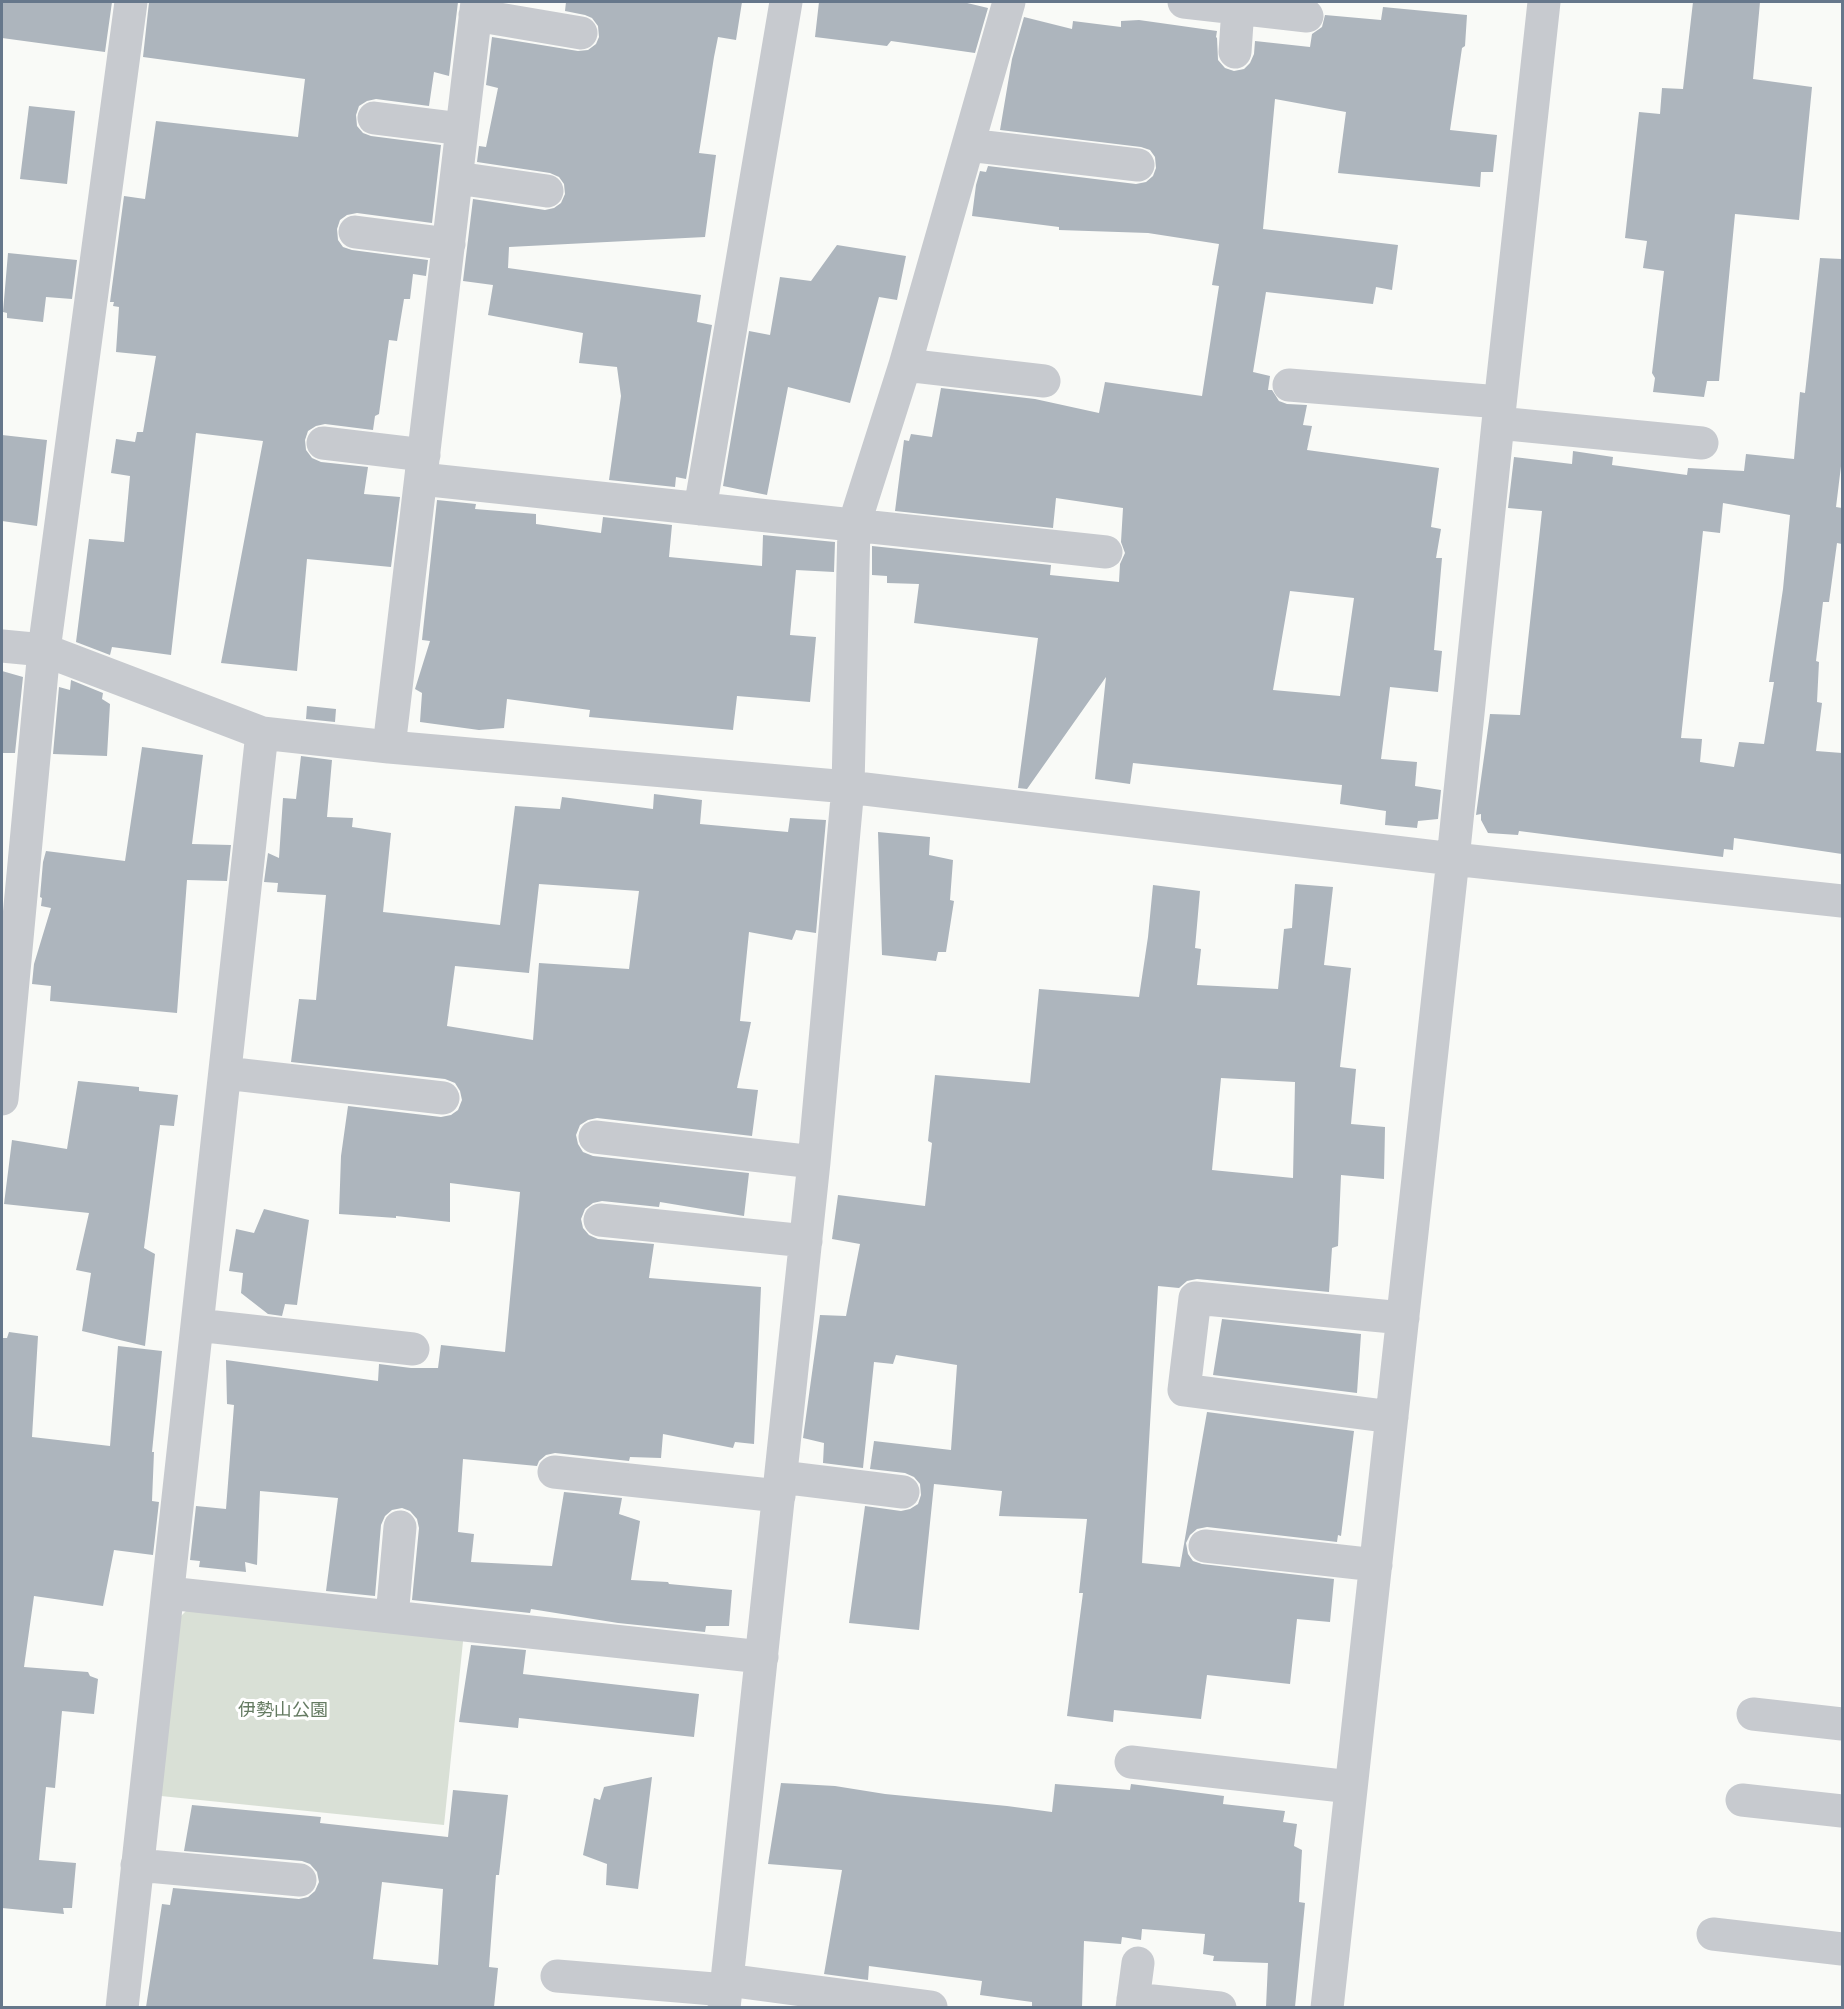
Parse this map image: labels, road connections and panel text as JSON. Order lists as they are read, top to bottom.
{
  "parks": ["伊勢山公園"]
}
